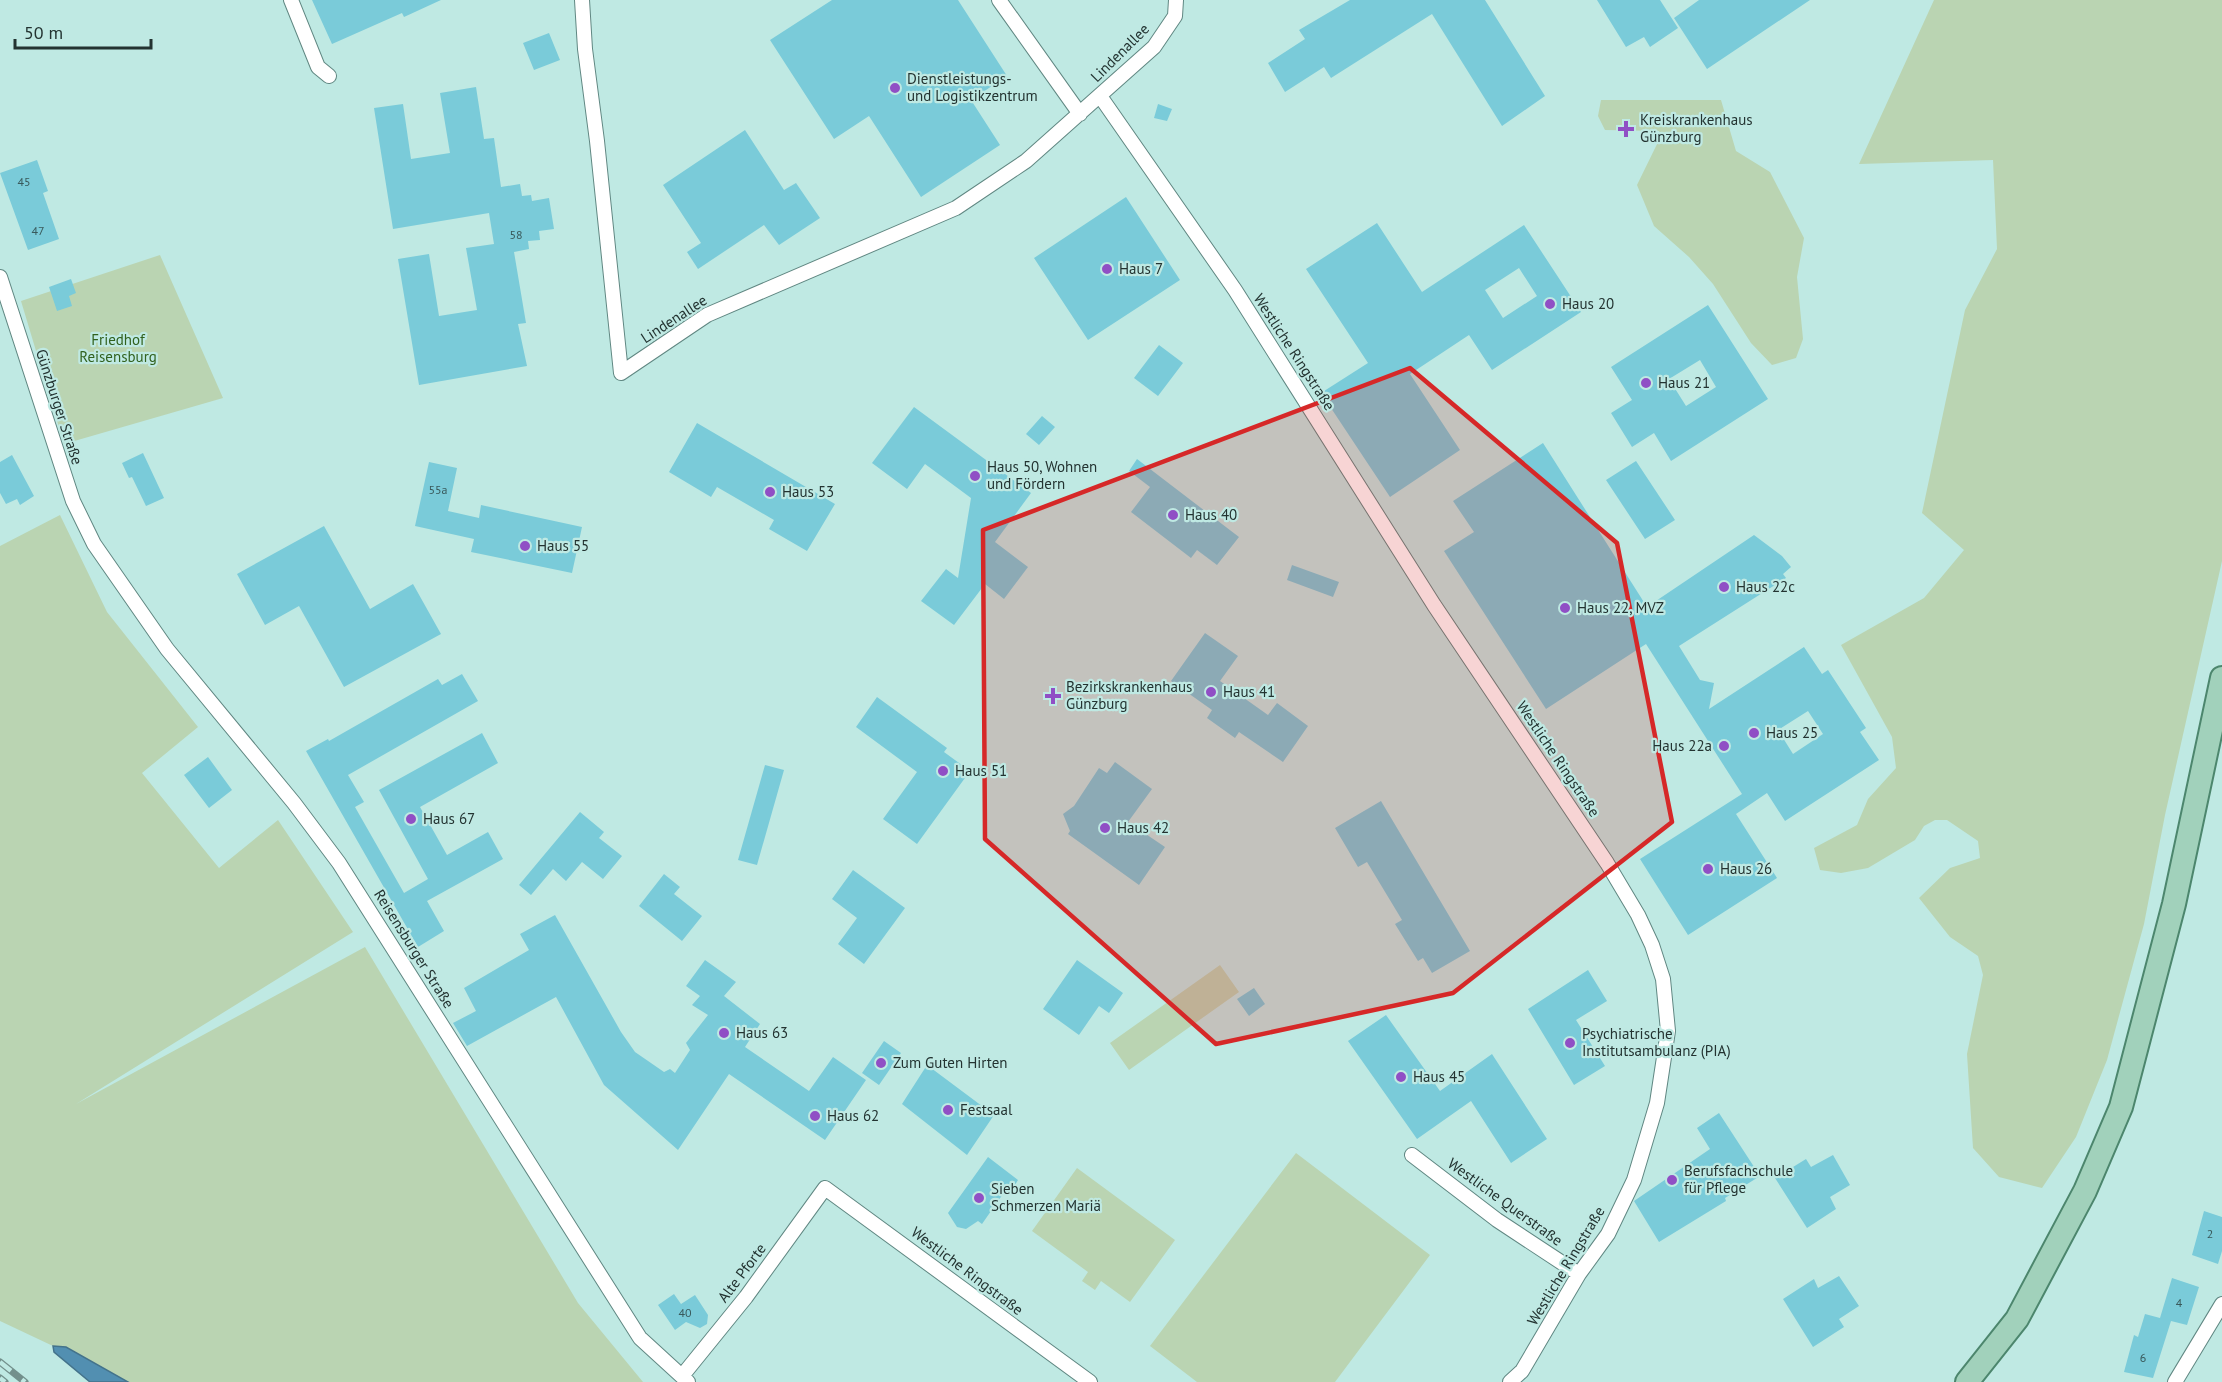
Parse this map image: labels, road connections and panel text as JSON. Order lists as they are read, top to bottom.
{
  "streets": {
    "street": [
      "Lindenallee",
      "Westliche Ringstraße",
      "Günzburger Straße",
      "Reisensburger Straße",
      "Westliche Querstraße",
      "Alte Pforte"
    ]
  },
  "crossings": [
    ["Lindenallee", "Westliche Ringstraße"],
    ["Westliche Ringstraße", "Westliche Querstraße"],
    ["Westliche Ringstraße", "Alte Pforte"],
    ["Günzburger Straße", "Reisensburger Straße"],
    ["Reisensburger Straße", "Alte Pforte"]
  ],
  "parks": ["Friedhof Reisensburg"],
  "places": {
    "other": [
      "Dienstleistungs- und Logistikzentrum",
      "Haus 7",
      "Haus 20",
      "Haus 21",
      "Haus 50, Wohnen und Fördern",
      "Haus 53",
      "Haus 40",
      "Haus 55",
      "Haus 22c",
      "Haus 22, MVZ",
      "Haus 41",
      "Haus 25",
      "Haus 22a",
      "Haus 51",
      "Haus 67",
      "Haus 42",
      "Haus 26",
      "Haus 63",
      "Psychiatrische Institutsambulanz (PIA)",
      "Zum Guten Hirten",
      "Haus 45",
      "Festsaal",
      "Haus 62",
      "Berufsfachschule für Pflege",
      "Sieben Schmerzen Mariä"
    ],
    "health": ["Kreiskrankenhaus Günzburg", "Bezirkskrankenhaus Günzburg"]
  },
  "house_numbers": [
    "45",
    "47",
    "58",
    "55a",
    "2",
    "4",
    "40",
    "6"
  ],
  "scale_bar": "50 m"
}
